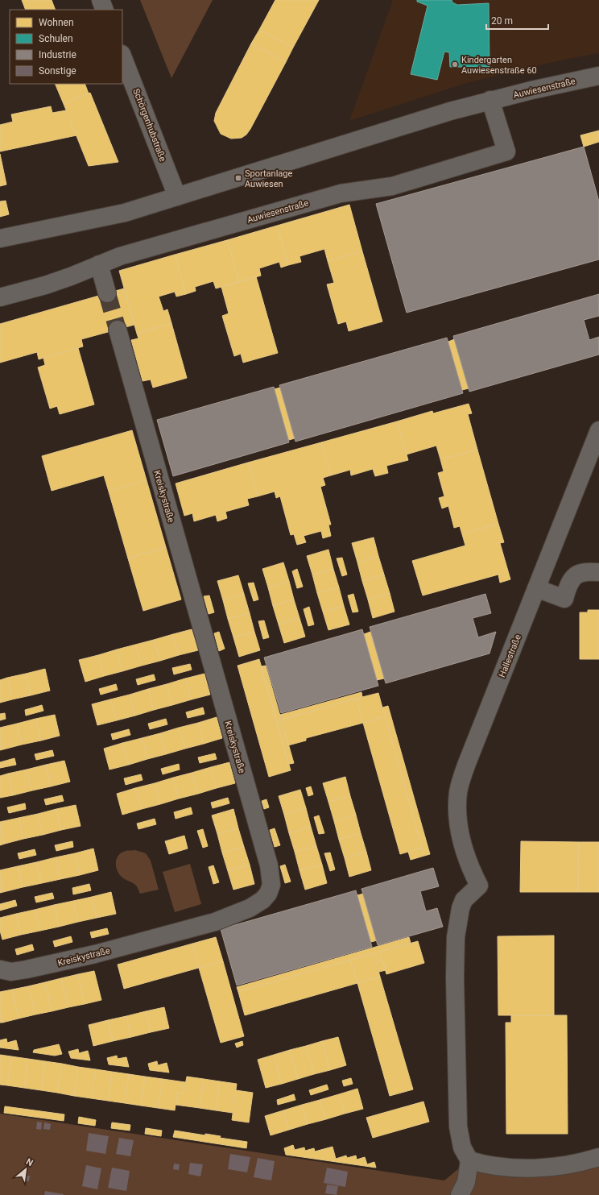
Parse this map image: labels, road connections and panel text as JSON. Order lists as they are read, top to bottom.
{
  "streets": {
    "street": [
      "Auwiesenstraße",
      "Schörgenhubstraße",
      "Kreiskystraße",
      "Hallestraße"
    ]
  },
  "crossings": [
    ["Auwiesenstraße", "Schörgenhubstraße"]
  ],
  "places": {
    "other": ["Kindergarten Auwiesenstraße 60"],
    "transit": ["Sportanlage Auwiesen"]
  },
  "legend": [
    "Wohnen",
    "Schulen",
    "Industrie",
    "Sonstige"
  ],
  "scale_bar": "20 m",
  "north": "top right"
}
